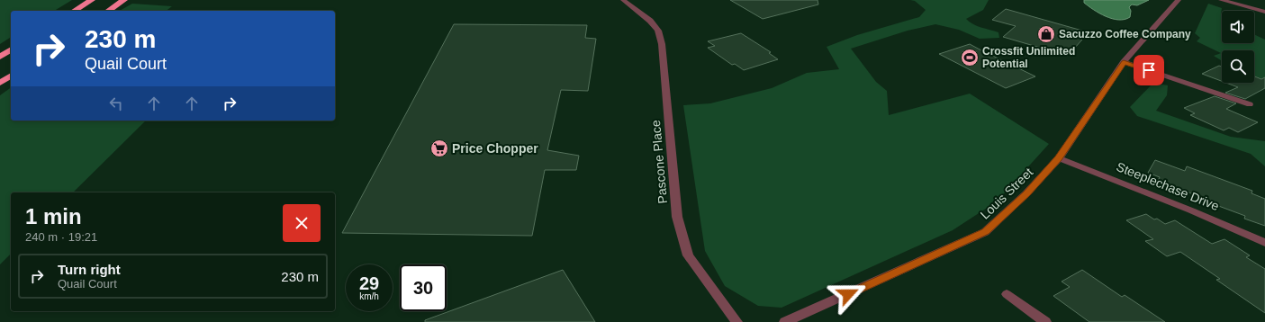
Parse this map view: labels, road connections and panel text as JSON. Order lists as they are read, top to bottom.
{
  "streets": {
    "street": ["Pascone Place", "Steeplechase Drive", "Louis Street"]
  },
  "crossings": [
    ["Steeplechase Drive", "Louis Street"]
  ],
  "places": {
    "shop": ["Sacuzzo Coffee Company"],
    "sports": ["Crossfit Unlimited Potential"],
    "supermarket": ["Price Chopper"]
  },
  "page": {
    "turn": ["230 m", "Quail Court"],
    "heading": ["1 min", "240 m · 19:21"],
    "list": [
      {
        "name": "Turn right",
        "note": "Quail Court",
        "value": "230 m"
      }
    ],
    "speed": "29 km/h",
    "limit": "30"
  }
}
